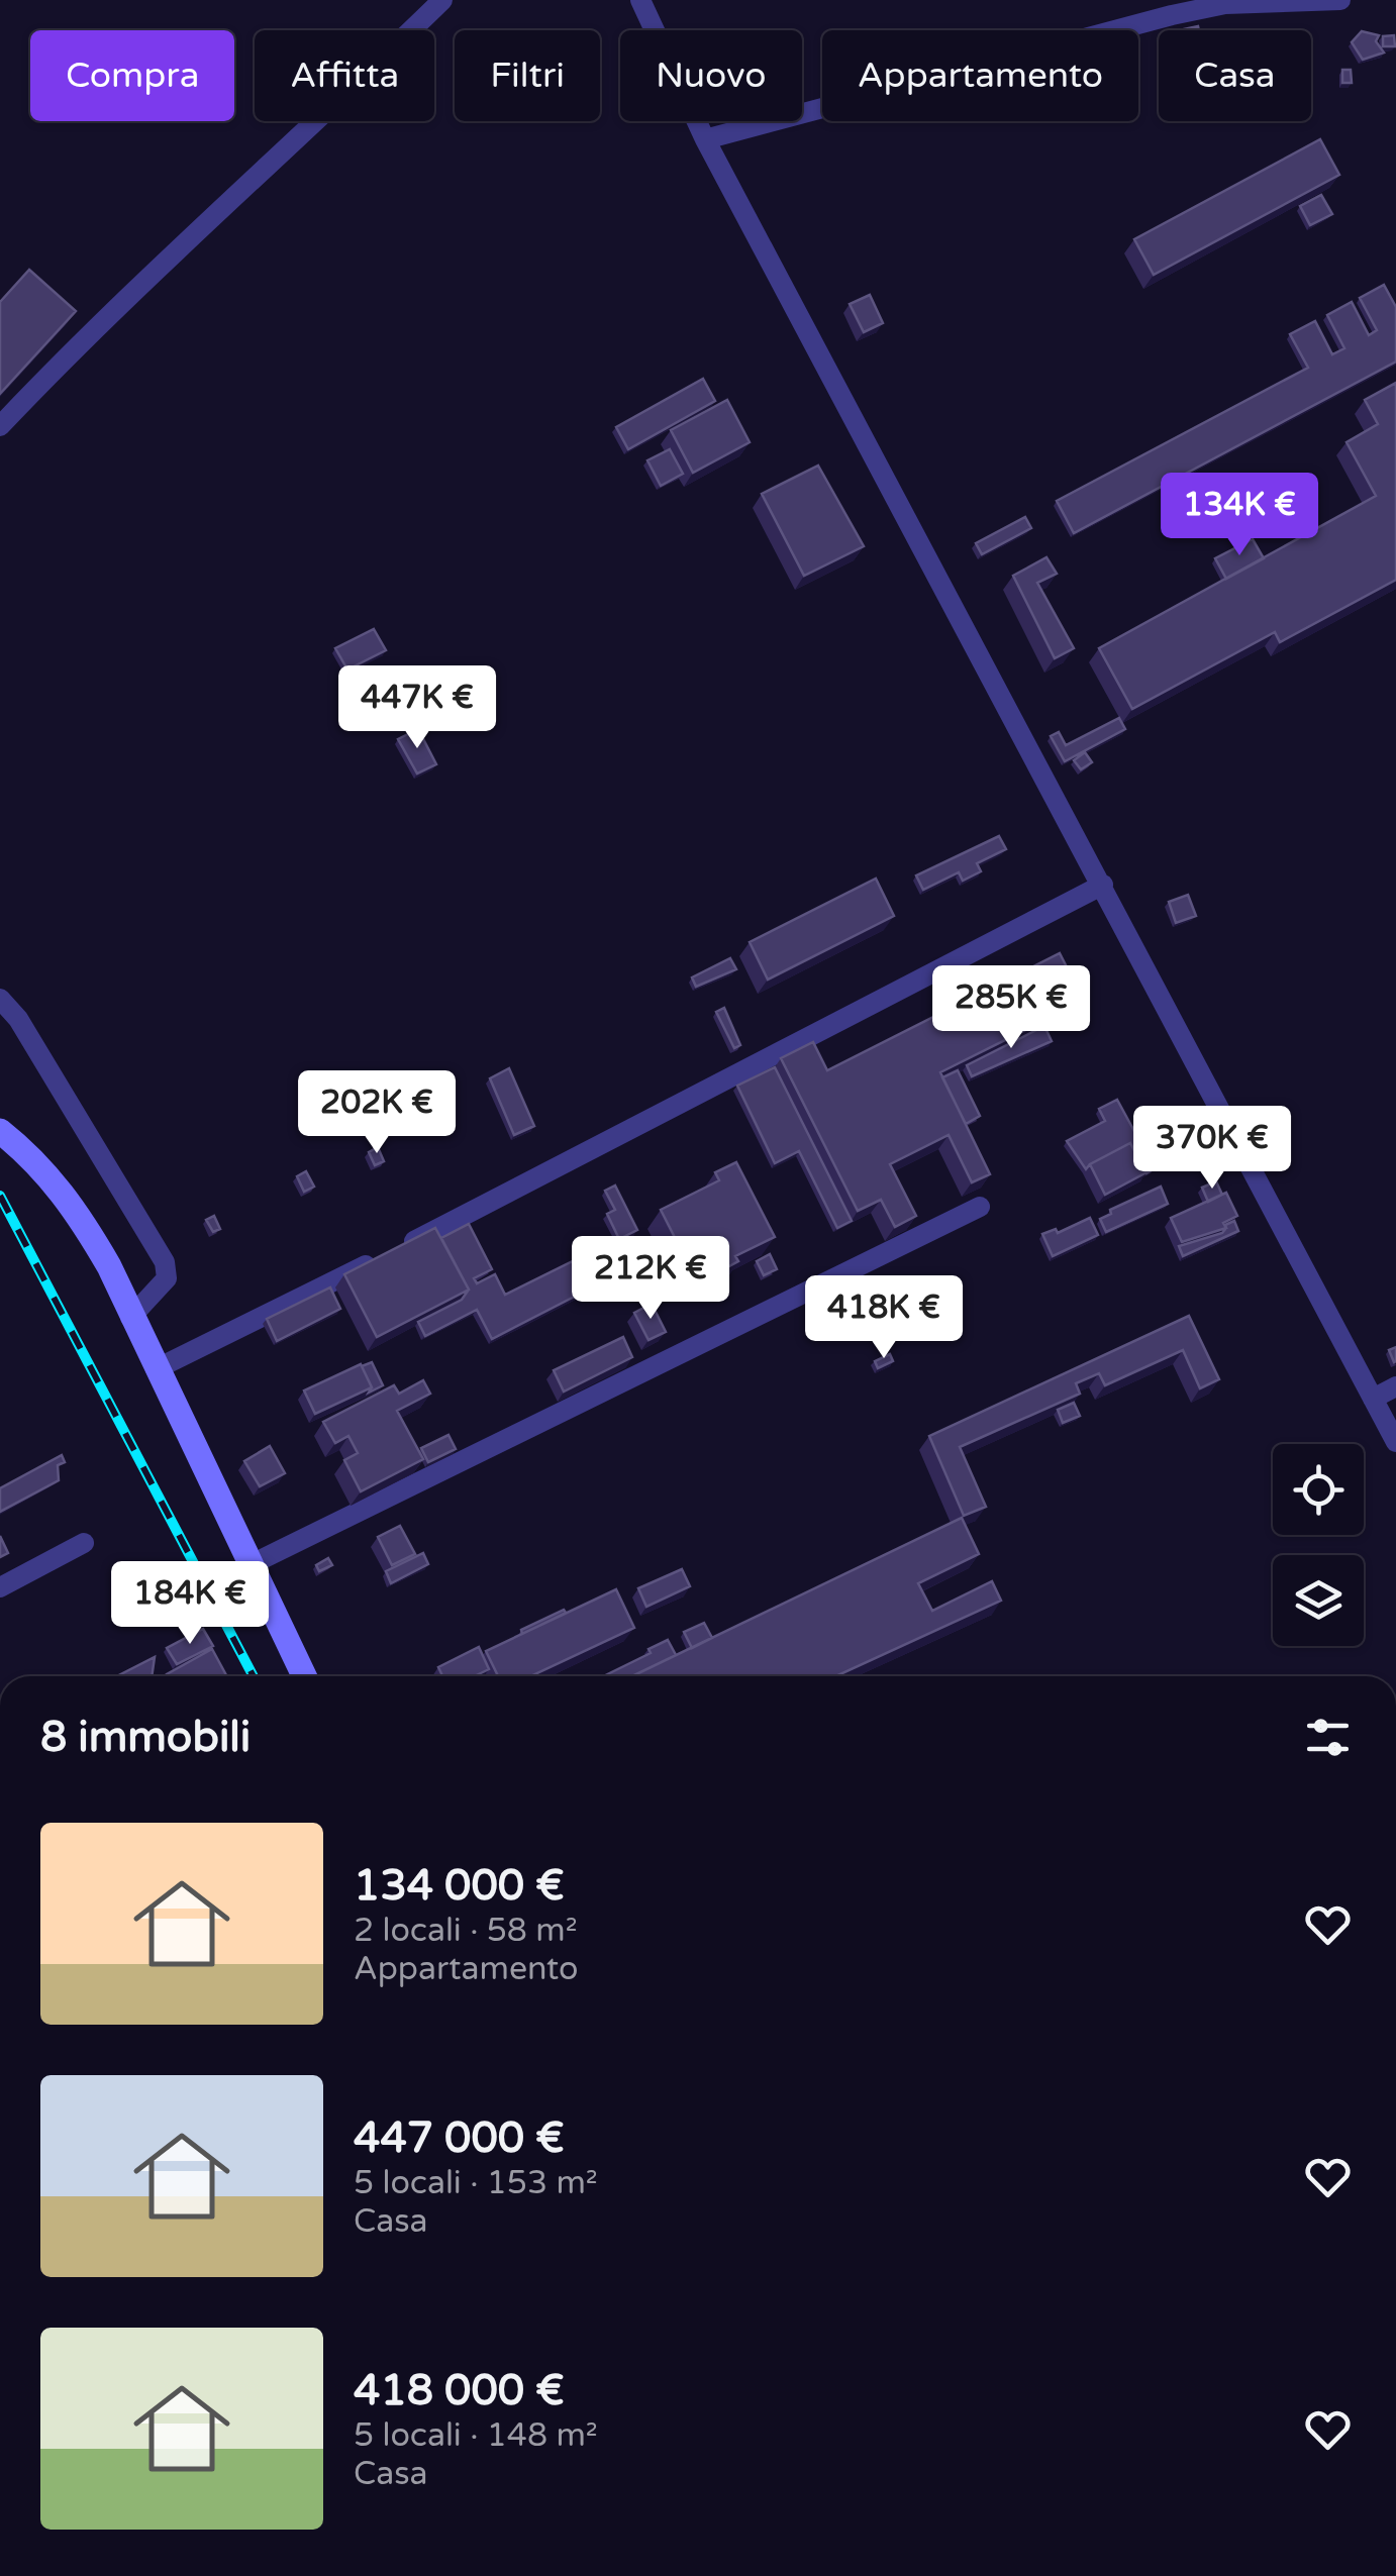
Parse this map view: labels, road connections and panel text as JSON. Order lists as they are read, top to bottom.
{
  "page": {
    "chip": [
      "Compra",
      "Affitta",
      "Filtri",
      "Nuovo",
      "Appartamento",
      "Casa"
    ],
    "price": [
      "134K €",
      "447K €",
      "285K €",
      "202K €",
      "370K €",
      "212K €",
      "418K €",
      "184K €"
    ],
    "heading": "8 immobili",
    "list": [
      {
        "name": "134 000 €",
        "note": "2 locali · 58 m² · Appartamento"
      },
      {
        "name": "447 000 €",
        "note": "5 locali · 153 m² · Casa"
      },
      {
        "name": "418 000 €",
        "note": "5 locali · 148 m² · Casa"
      }
    ]
  }
}
